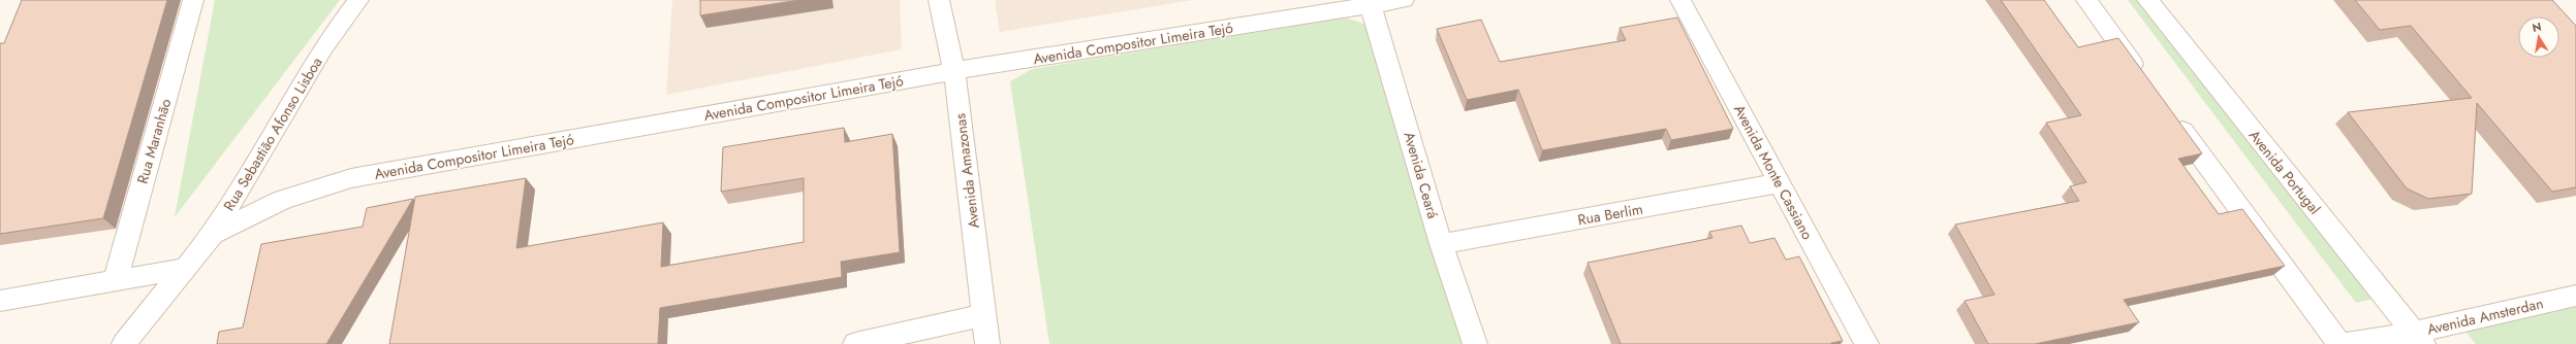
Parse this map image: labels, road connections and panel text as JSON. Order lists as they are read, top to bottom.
{
  "streets": {
    "street": [
      "Avenida Compositor Limeira Tejó",
      "Rua Sebastião Afonso Lisboa",
      "Rua Maranhão",
      "Avenida Amazonas",
      "Avenida Monte Cassiano",
      "Avenida Portugal",
      "Avenida Ceará",
      "Rua Berlim",
      "Avenida Amsterdan"
    ]
  },
  "crossings": [
    ["Avenida Compositor Limeira Tejó", "Rua Sebastião Afonso Lisboa"],
    ["Avenida Compositor Limeira Tejó", "Avenida Amazonas"],
    ["Avenida Compositor Limeira Tejó", "Avenida Ceará"],
    ["Avenida Monte Cassiano", "Rua Berlim"],
    ["Avenida Portugal", "Avenida Amsterdan"],
    ["Avenida Ceará", "Rua Berlim"]
  ],
  "north": "top"
}
